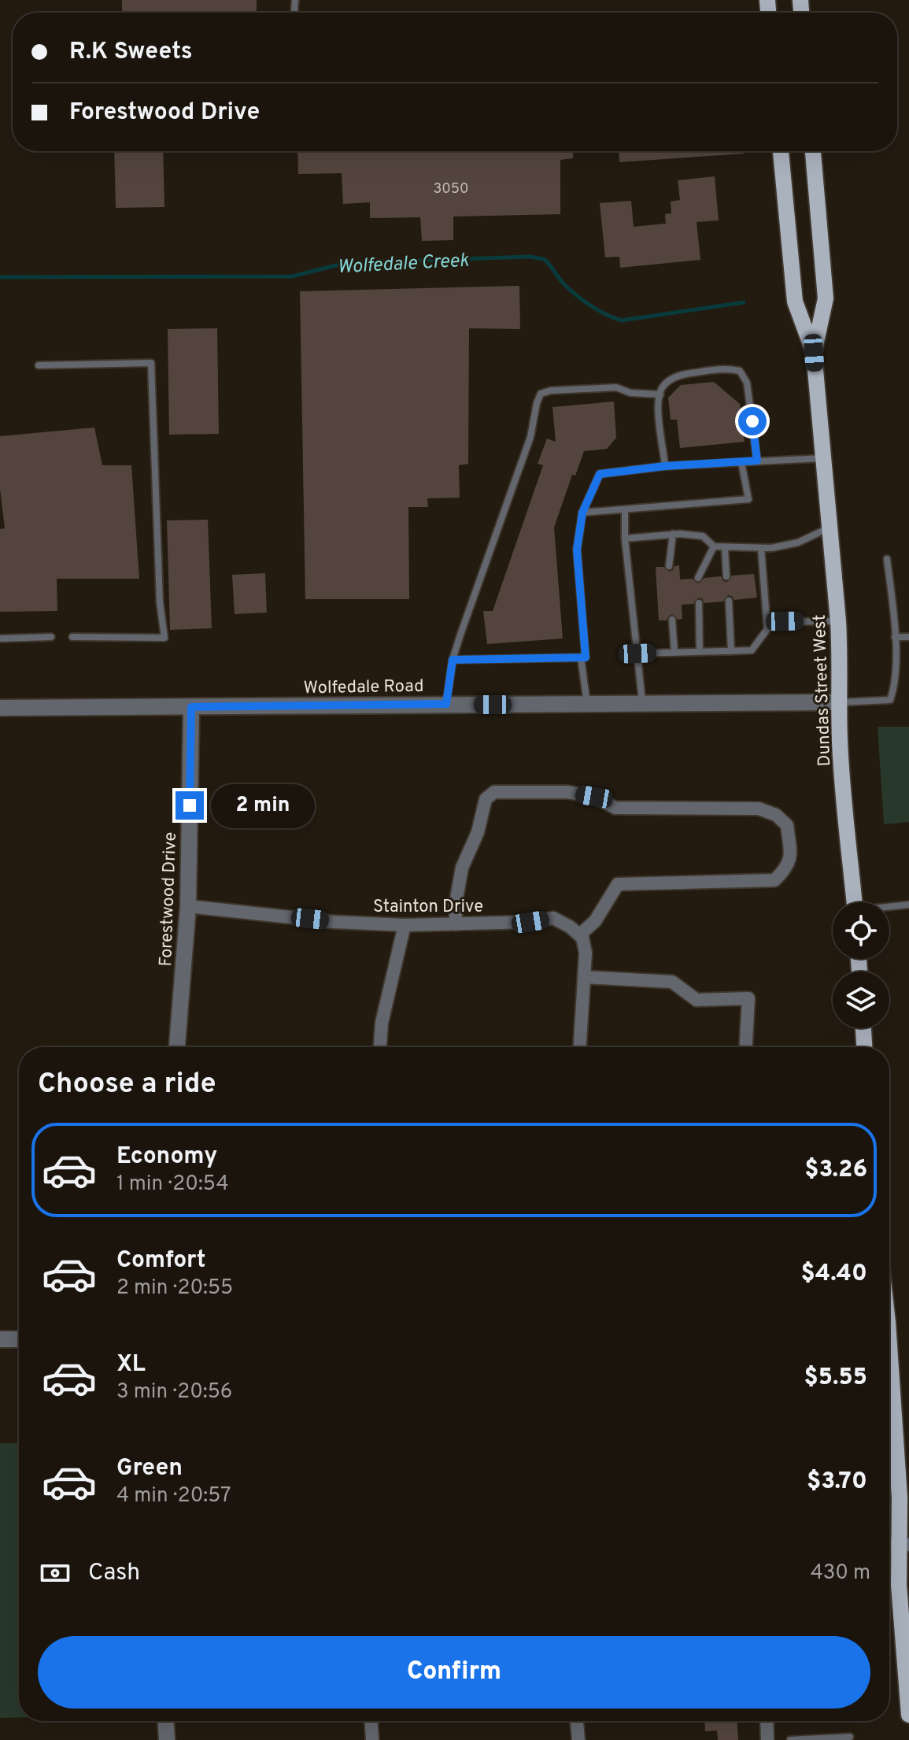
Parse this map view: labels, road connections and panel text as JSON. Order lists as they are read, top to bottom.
{
  "streets": {
    "main road": ["Dundas Street West"],
    "street": ["Wolfedale Road", "Forestwood Drive", "Stainton Drive"]
  },
  "crossings": [
    ["Wolfedale Road", "Dundas Street West"],
    ["Wolfedale Road", "Forestwood Drive"],
    ["Forestwood Drive", "Stainton Drive"]
  ],
  "water": ["Wolfedale Creek"],
  "house_numbers": ["3050"],
  "page": {
    "banner": ["R.K Sweets", "Forestwood Drive"],
    "bubble": "2 min",
    "heading": "Choose a ride",
    "list": [
      {
        "name": "Economy",
        "note": "1 min · 20:54",
        "value": "$3.26"
      },
      {
        "name": "Comfort",
        "note": "2 min · 20:55",
        "value": "$4.40"
      },
      {
        "name": "XL",
        "note": "3 min · 20:56",
        "value": "$5.55"
      },
      {
        "name": "Green",
        "note": "4 min · 20:57",
        "value": "$3.70"
      }
    ],
    "pay": ["Cash", "430 m"],
    "buttons": "Confirm"
  }
}
